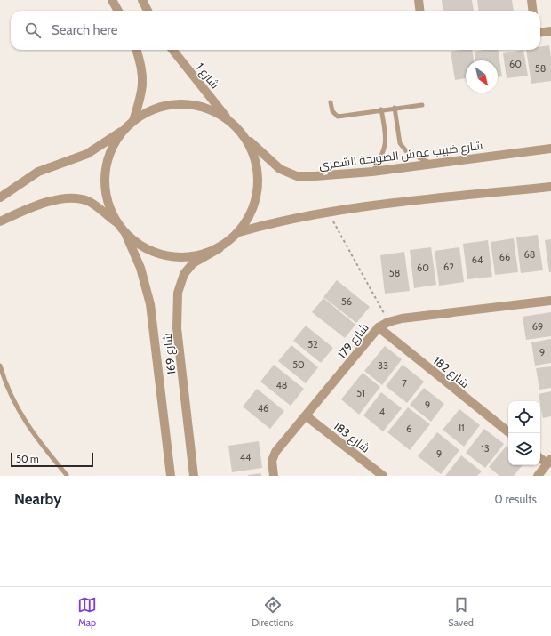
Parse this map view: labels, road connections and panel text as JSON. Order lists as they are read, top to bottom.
{
  "streets": {
    "street": [
      "شارع 1",
      "شارع ضبيب عمش الصويحة الشمري",
      "شارع 179",
      "شارع 169",
      "شارع 182",
      "شارع 183"
    ]
  },
  "crossings": [
    ["شارع 1", "شارع ضبيب عمش الصويحة الشمري"],
    ["شارع 179", "شارع 182"],
    ["شارع 179", "شارع 183"]
  ],
  "house_numbers": [
    "60",
    "58",
    "68",
    "66",
    "64",
    "62",
    "60",
    "58",
    "56",
    "69",
    "52",
    "9",
    "50",
    "33",
    "7",
    "48",
    "51",
    "9",
    "46",
    "4",
    "11",
    "6",
    "13",
    "9",
    "44"
  ],
  "scale_bar": "50 m",
  "north": "bottom right",
  "page": {
    "search": "Search here",
    "scale": "50 m",
    "heading": ["Nearby", "0 results"],
    "nav": ["Map", "Directions", "Saved"]
  }
}
